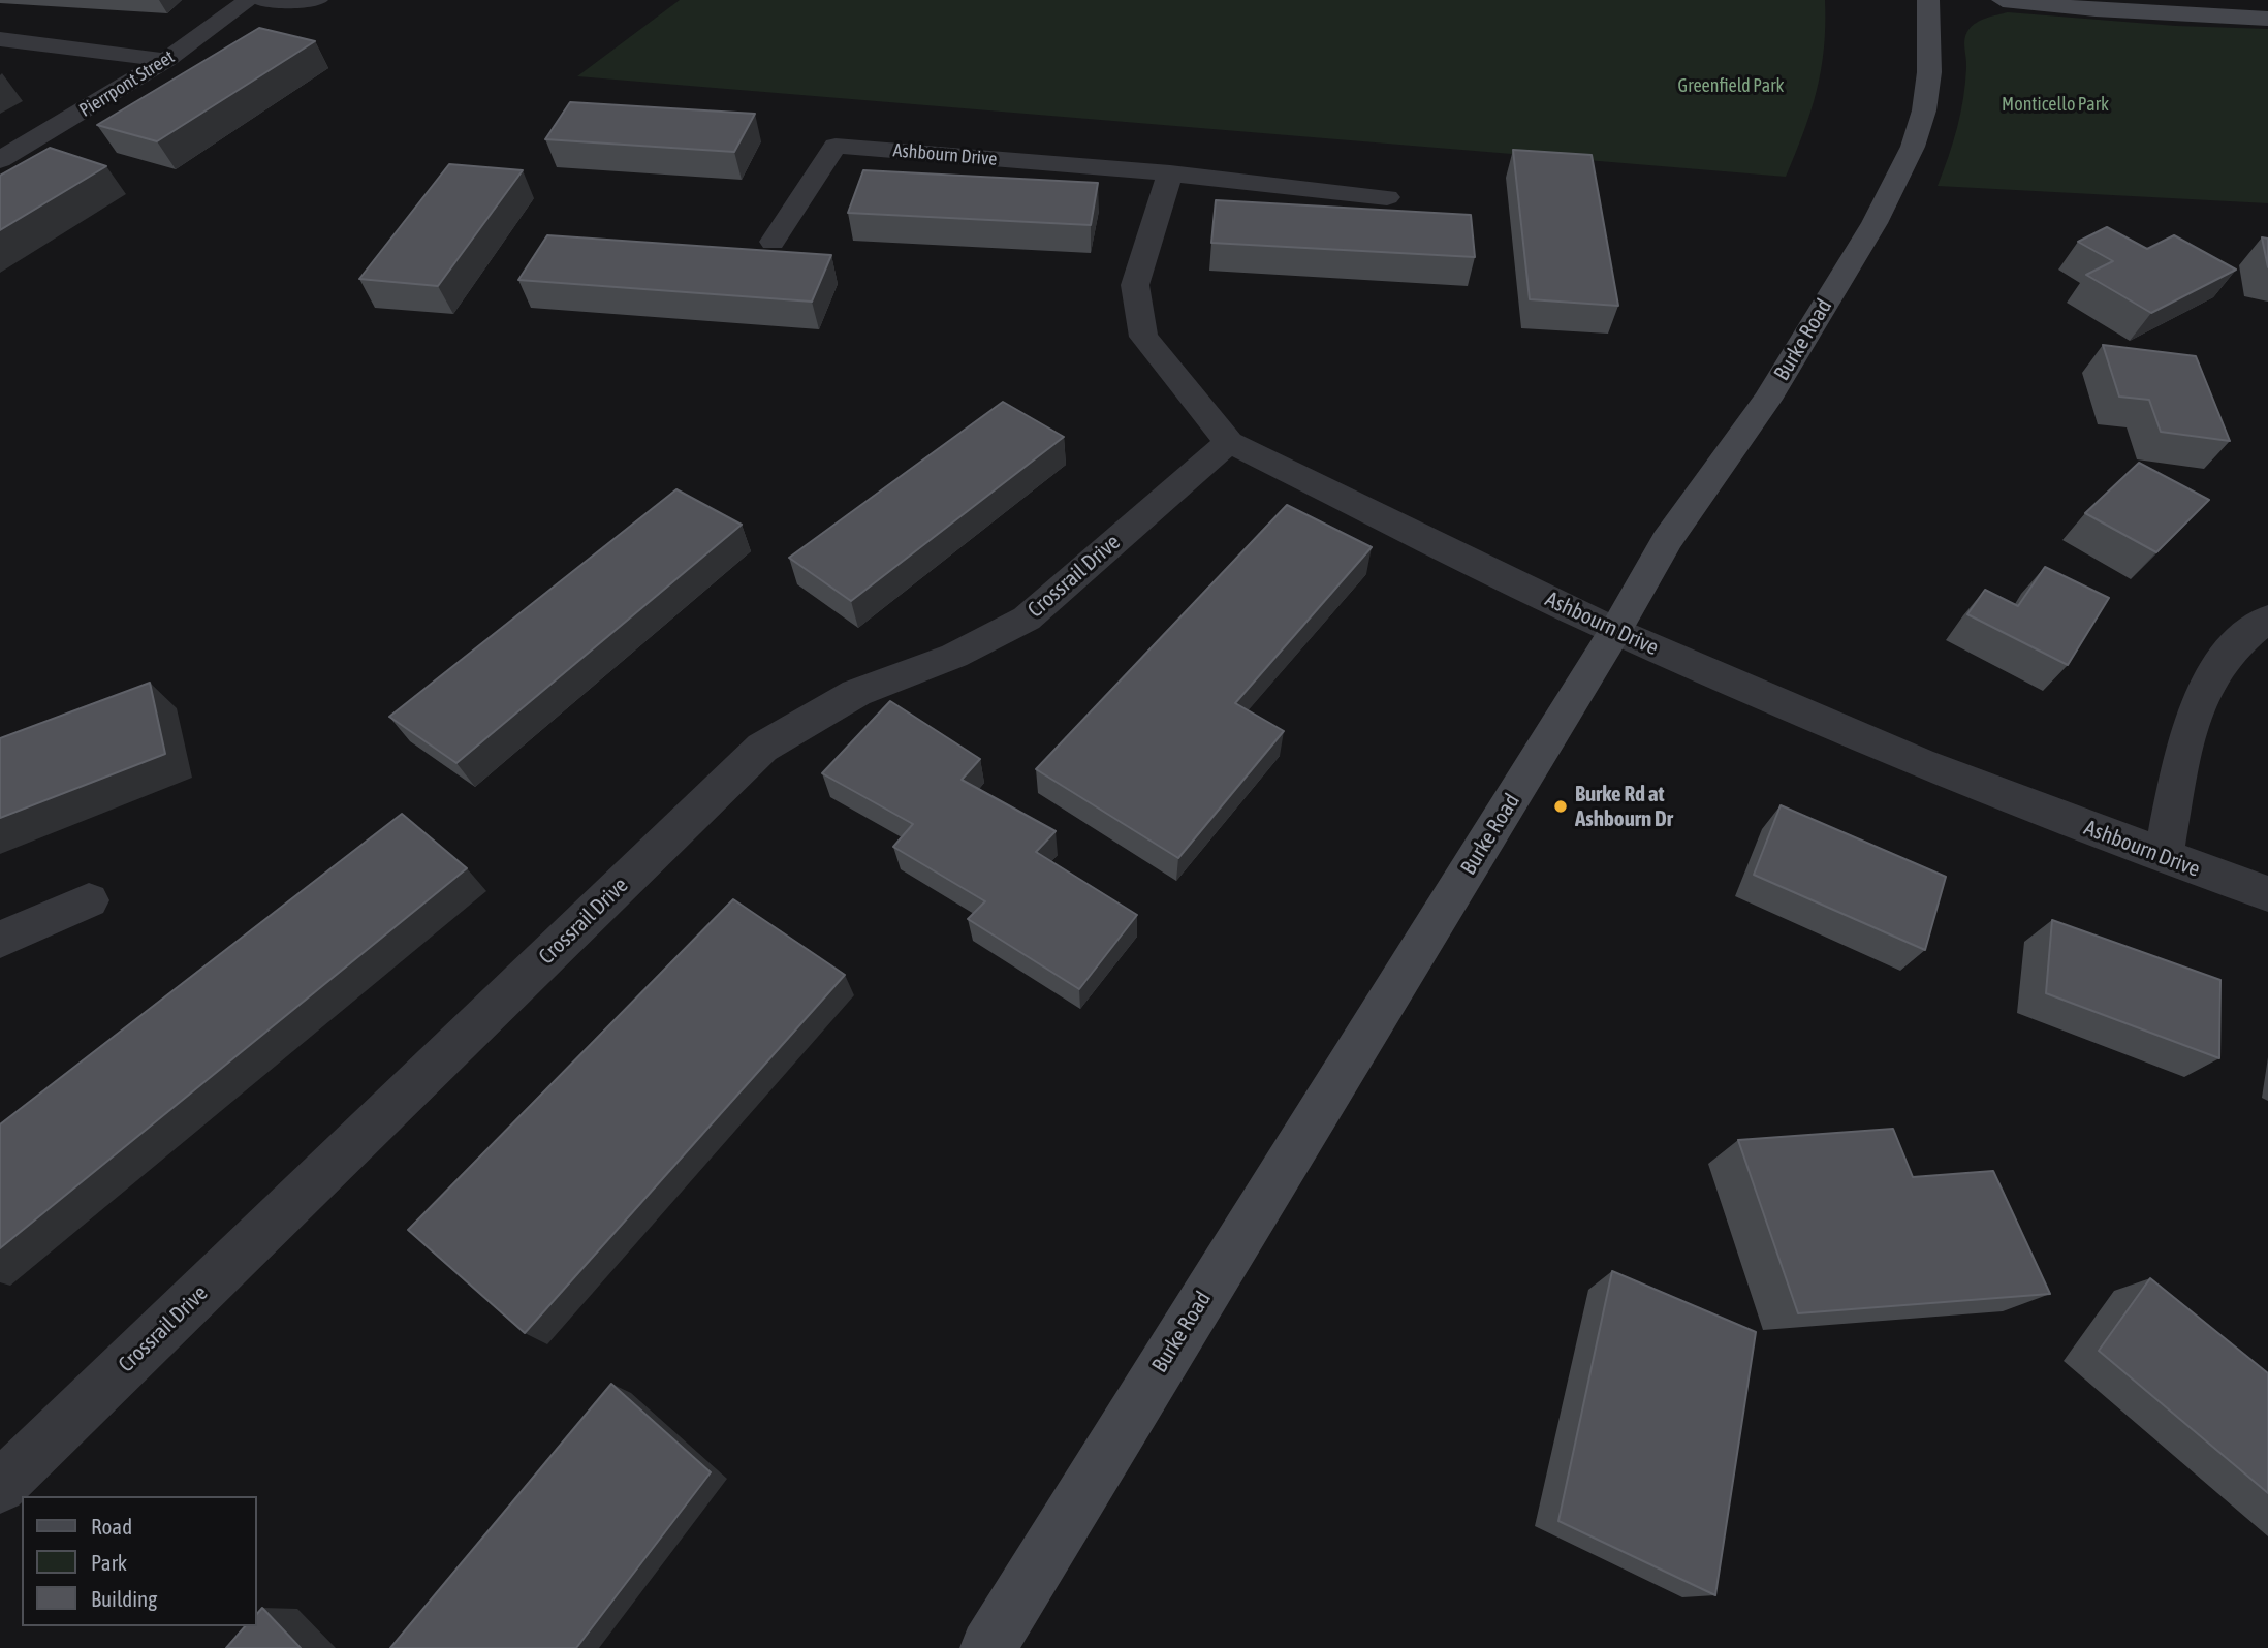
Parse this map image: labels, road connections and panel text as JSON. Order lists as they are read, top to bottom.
{
  "streets": {
    "main road": ["Burke Road"],
    "street": ["Pierrpont Street", "Ashbourn Drive", "Crossrail Drive"]
  },
  "crossings": [
    ["Ashbourn Drive", "Burke Road"],
    ["Ashbourn Drive", "Crossrail Drive"]
  ],
  "parks": ["Greenfield Park", "Monticello Park"],
  "places": ["Burke Rd at Ashbourn Dr"],
  "legend": ["Road", "Park", "Building"]
}
